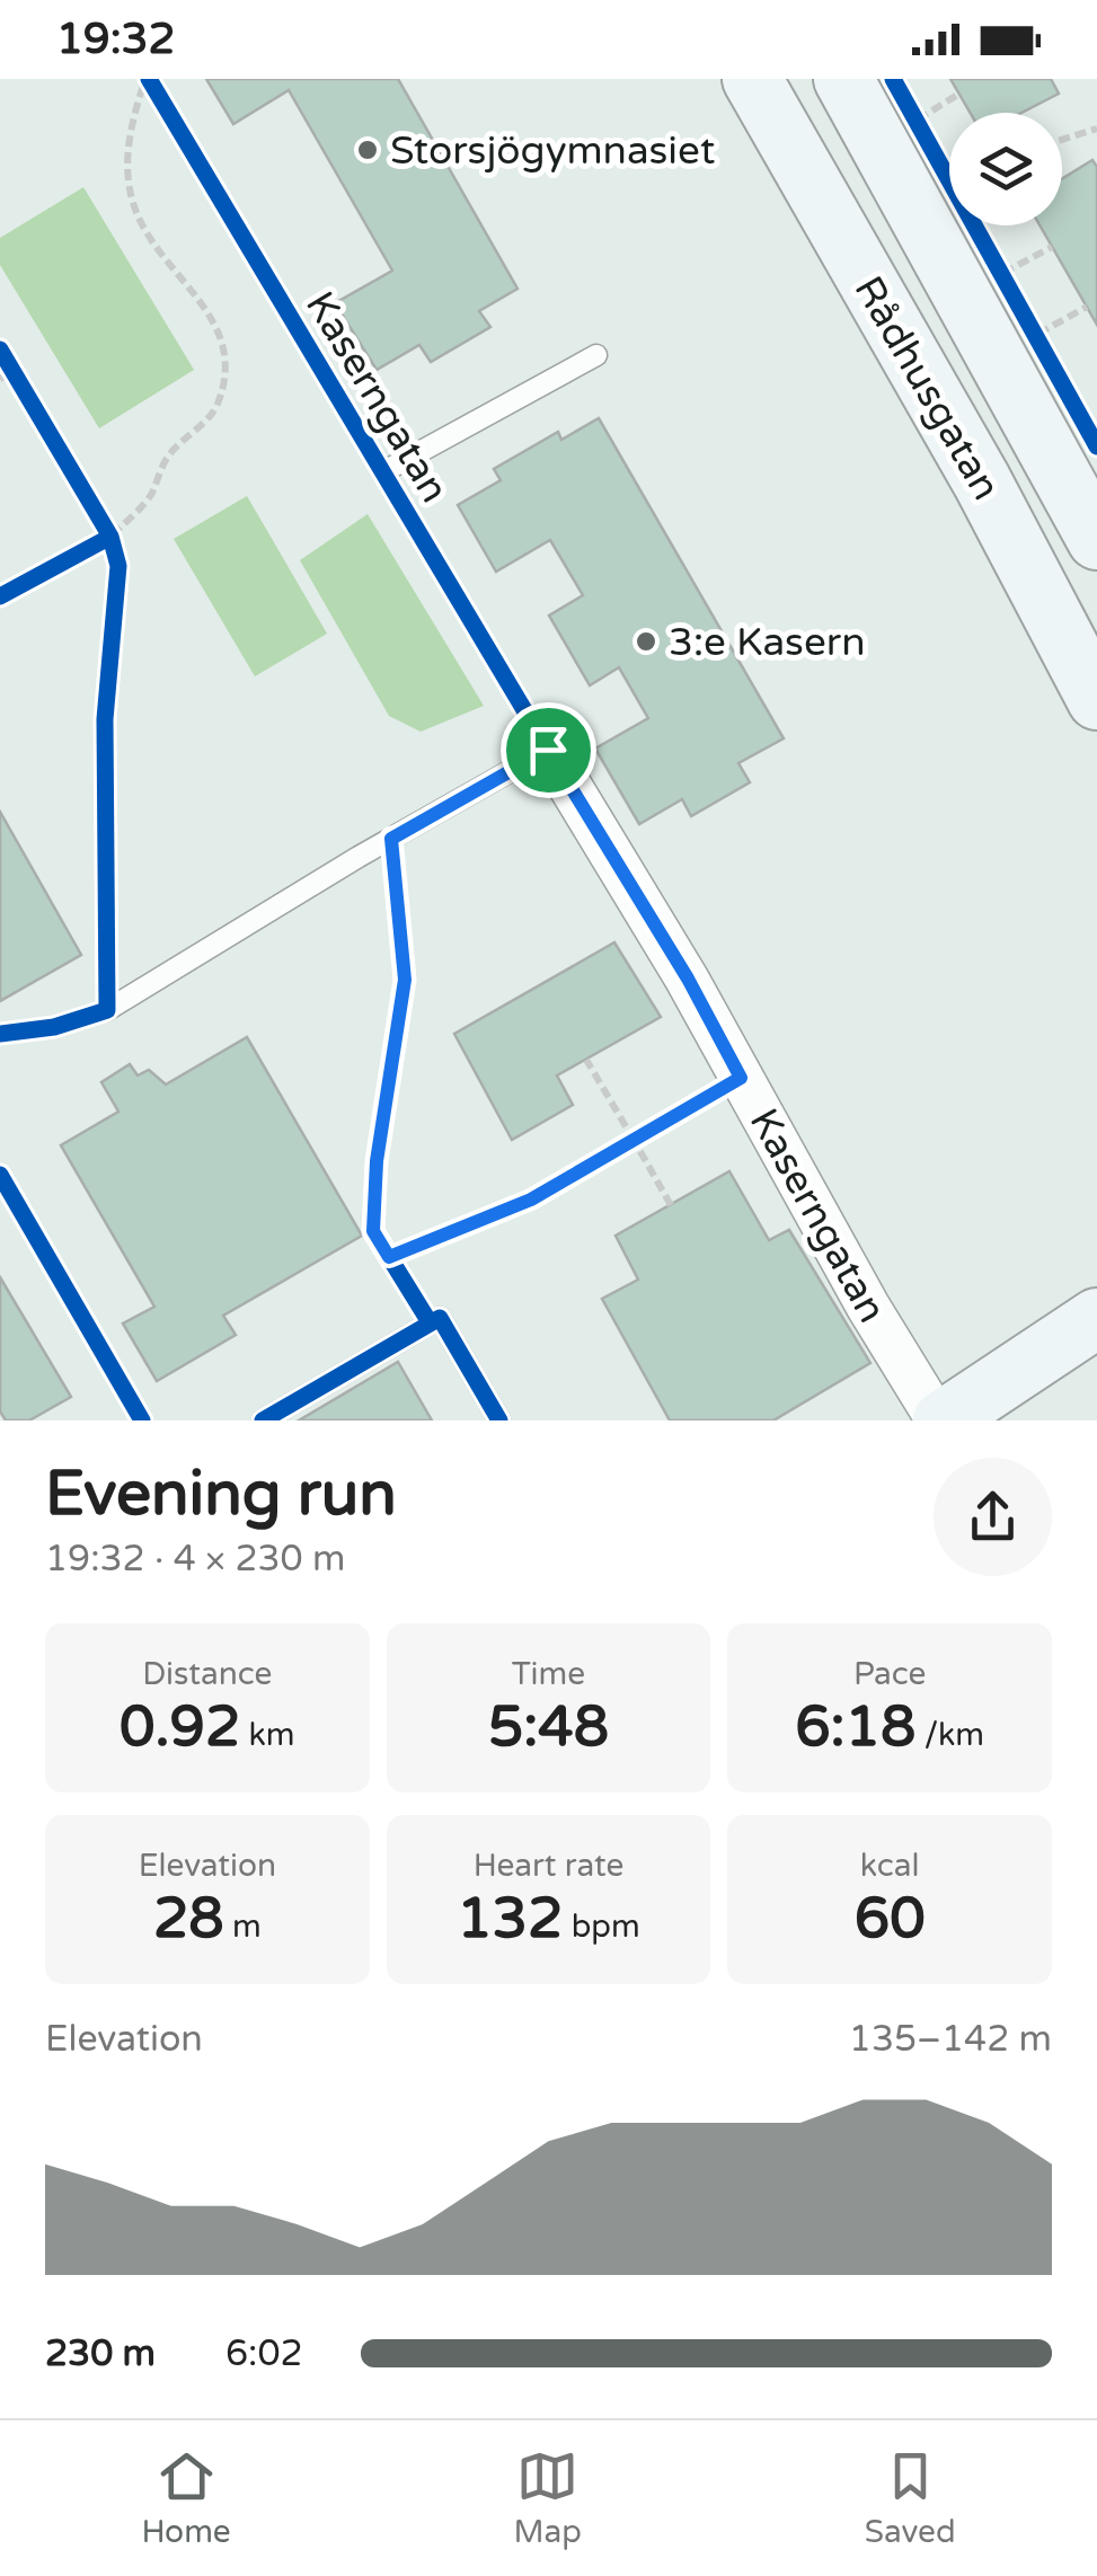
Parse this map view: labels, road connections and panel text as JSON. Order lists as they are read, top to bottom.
{
  "streets": {
    "main road": ["Rådhusgatan"],
    "street": ["Kaserngatan"]
  },
  "places": ["Storsjögymnasiet", "3:e Kasern"],
  "page": {
    "status": "19:32",
    "heading": ["Evening run", "19:32 · 4 × 230 m"],
    "stats": [
      ["Distance", "0.92 km"],
      ["Time", "5:48"],
      ["Pace", "6:18 /km"],
      ["Elevation", "28 m"],
      ["Heart rate", "132 bpm"],
      ["kcal", "60"]
    ],
    "chart": ["Elevation", "135–142 m"],
    "list": [
      {
        "name": "230 m",
        "note": "6:02"
      }
    ],
    "tabs": ["Home", "Map", "Saved"]
  }
}
